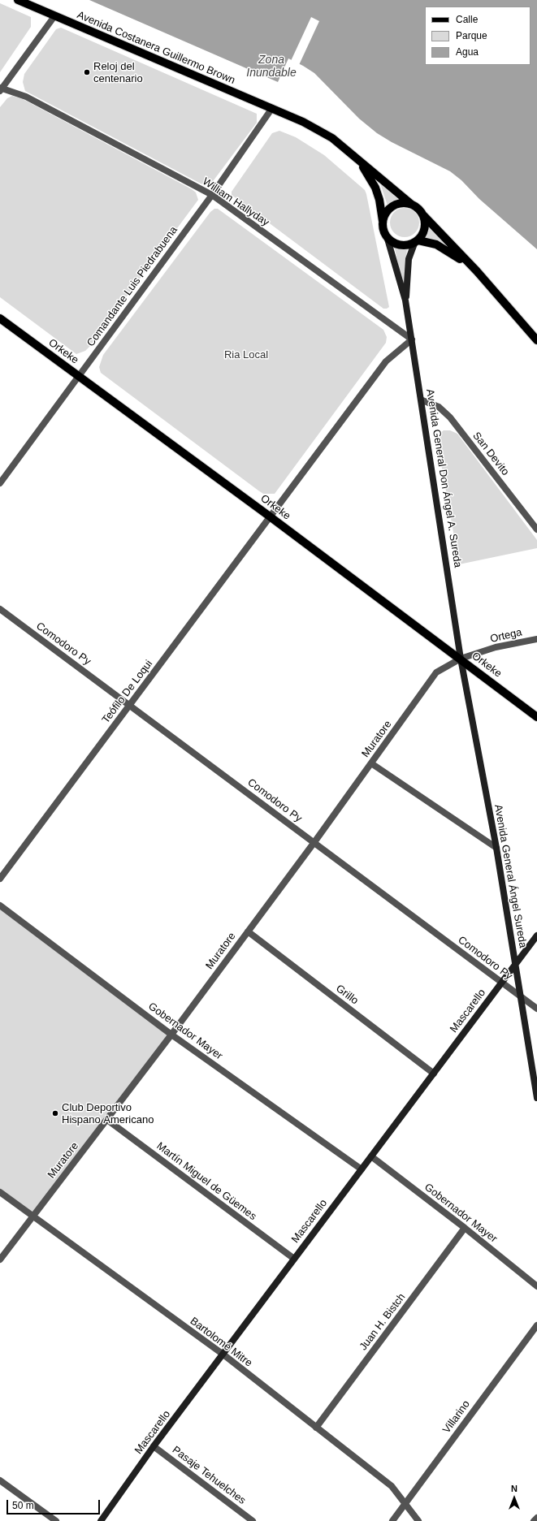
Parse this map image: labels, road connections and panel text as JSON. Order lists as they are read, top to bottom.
{
  "streets": {
    "main road": [
      "Avenida Costanera Guillermo Brown",
      "Orkeke",
      "Avenida General Don Ángel A. Sureda",
      "Avenida General Ángel Sureda",
      "Mascarello"
    ],
    "street": [
      "William Hallyday",
      "Comandante Luis Piedrabuena",
      "San Devito",
      "Ortega",
      "Comodoro Py",
      "Teófilo De Loqui",
      "Muratore",
      "Grillo",
      "Gobernador Mayer",
      "Martín Miguel de Güemes",
      "Juan H. Bistch",
      "Bartolomé Mitre",
      "Villarino",
      "Pasaje Tehuelches"
    ]
  },
  "crossings": [
    ["Avenida Costanera Guillermo Brown", "Comandante Luis Piedrabuena"],
    ["Avenida Costanera Guillermo Brown", "Avenida General Don Ángel A. Sureda"],
    ["William Hallyday", "Comandante Luis Piedrabuena"],
    ["William Hallyday", "Avenida General Don Ángel A. Sureda"],
    ["William Hallyday", "Teófilo De Loqui"],
    ["Comandante Luis Piedrabuena", "Orkeke"],
    ["Orkeke", "Avenida General Don Ángel A. Sureda"],
    ["Orkeke", "Ortega"],
    ["Orkeke", "Teófilo De Loqui"],
    ["Orkeke", "Muratore"],
    ["Orkeke", "Avenida General Ángel Sureda"],
    ["San Devito", "Avenida General Don Ángel A. Sureda"],
    ["Avenida General Don Ángel A. Sureda", "Ortega"],
    ["Avenida General Don Ángel A. Sureda", "Teófilo De Loqui"],
    ["Avenida General Don Ángel A. Sureda", "Muratore"],
    ["Avenida General Don Ángel A. Sureda", "Avenida General Ángel Sureda"],
    ["Ortega", "Muratore"],
    ["Ortega", "Avenida General Ángel Sureda"],
    ["Comodoro Py", "Teófilo De Loqui"],
    ["Comodoro Py", "Muratore"],
    ["Comodoro Py", "Avenida General Ángel Sureda"],
    ["Comodoro Py", "Mascarello"],
    ["Muratore", "Avenida General Ángel Sureda"],
    ["Muratore", "Grillo"],
    ["Muratore", "Gobernador Mayer"],
    ["Muratore", "Martín Miguel de Güemes"],
    ["Muratore", "Bartolomé Mitre"],
    ["Avenida General Ángel Sureda", "Mascarello"],
    ["Grillo", "Mascarello"],
    ["Mascarello", "Gobernador Mayer"],
    ["Mascarello", "Martín Miguel de Güemes"],
    ["Mascarello", "Bartolomé Mitre"],
    ["Mascarello", "Pasaje Tehuelches"],
    ["Gobernador Mayer", "Juan H. Bistch"],
    ["Juan H. Bistch", "Bartolomé Mitre"],
    ["Bartolomé Mitre", "Villarino"]
  ],
  "water": ["Zona Inundable"],
  "parks": ["Ria Local"],
  "places": ["Reloj del centenario", "Club Deportivo Hispano Americano"],
  "legend": ["Calle", "Parque", "Agua"],
  "scale_bar": "50 m",
  "north": "top"
}
